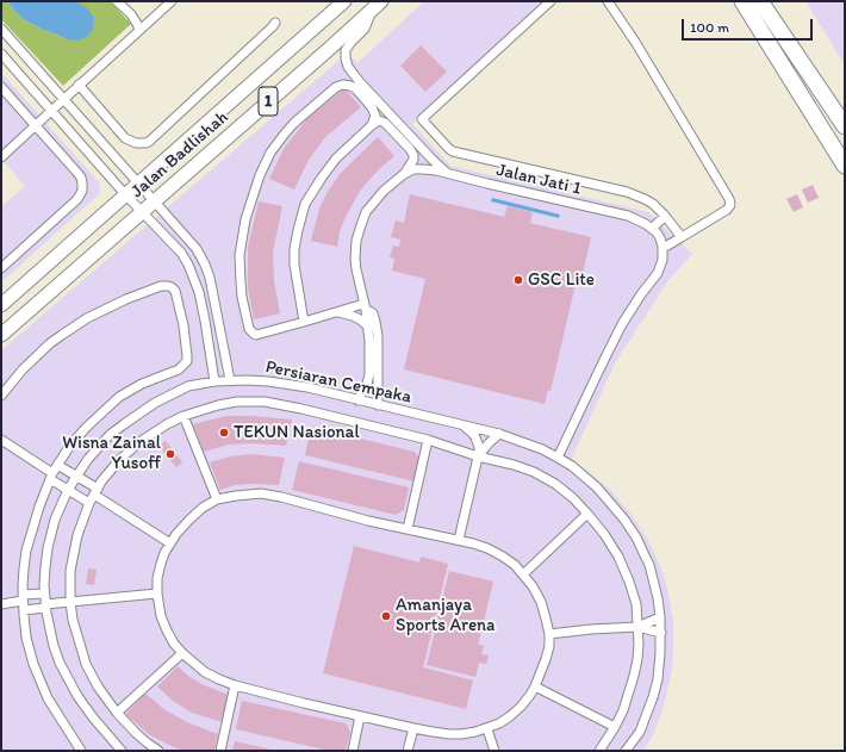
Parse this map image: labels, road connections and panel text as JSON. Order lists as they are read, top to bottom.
{
  "streets": {
    "main road": ["1", "Jalan Badlishah"],
    "street": ["Jalan Jati 1", "Persiaran Cempaka"]
  },
  "crossings": [
    ["Jalan Jati 1", "Persiaran Cempaka"]
  ],
  "places": [
    "GSC Lite",
    "TEKUN Nasional",
    "Wisna Zainal Yusoff",
    "Amanjaya Sports Arena"
  ],
  "scale_bar": "100 m"
}
